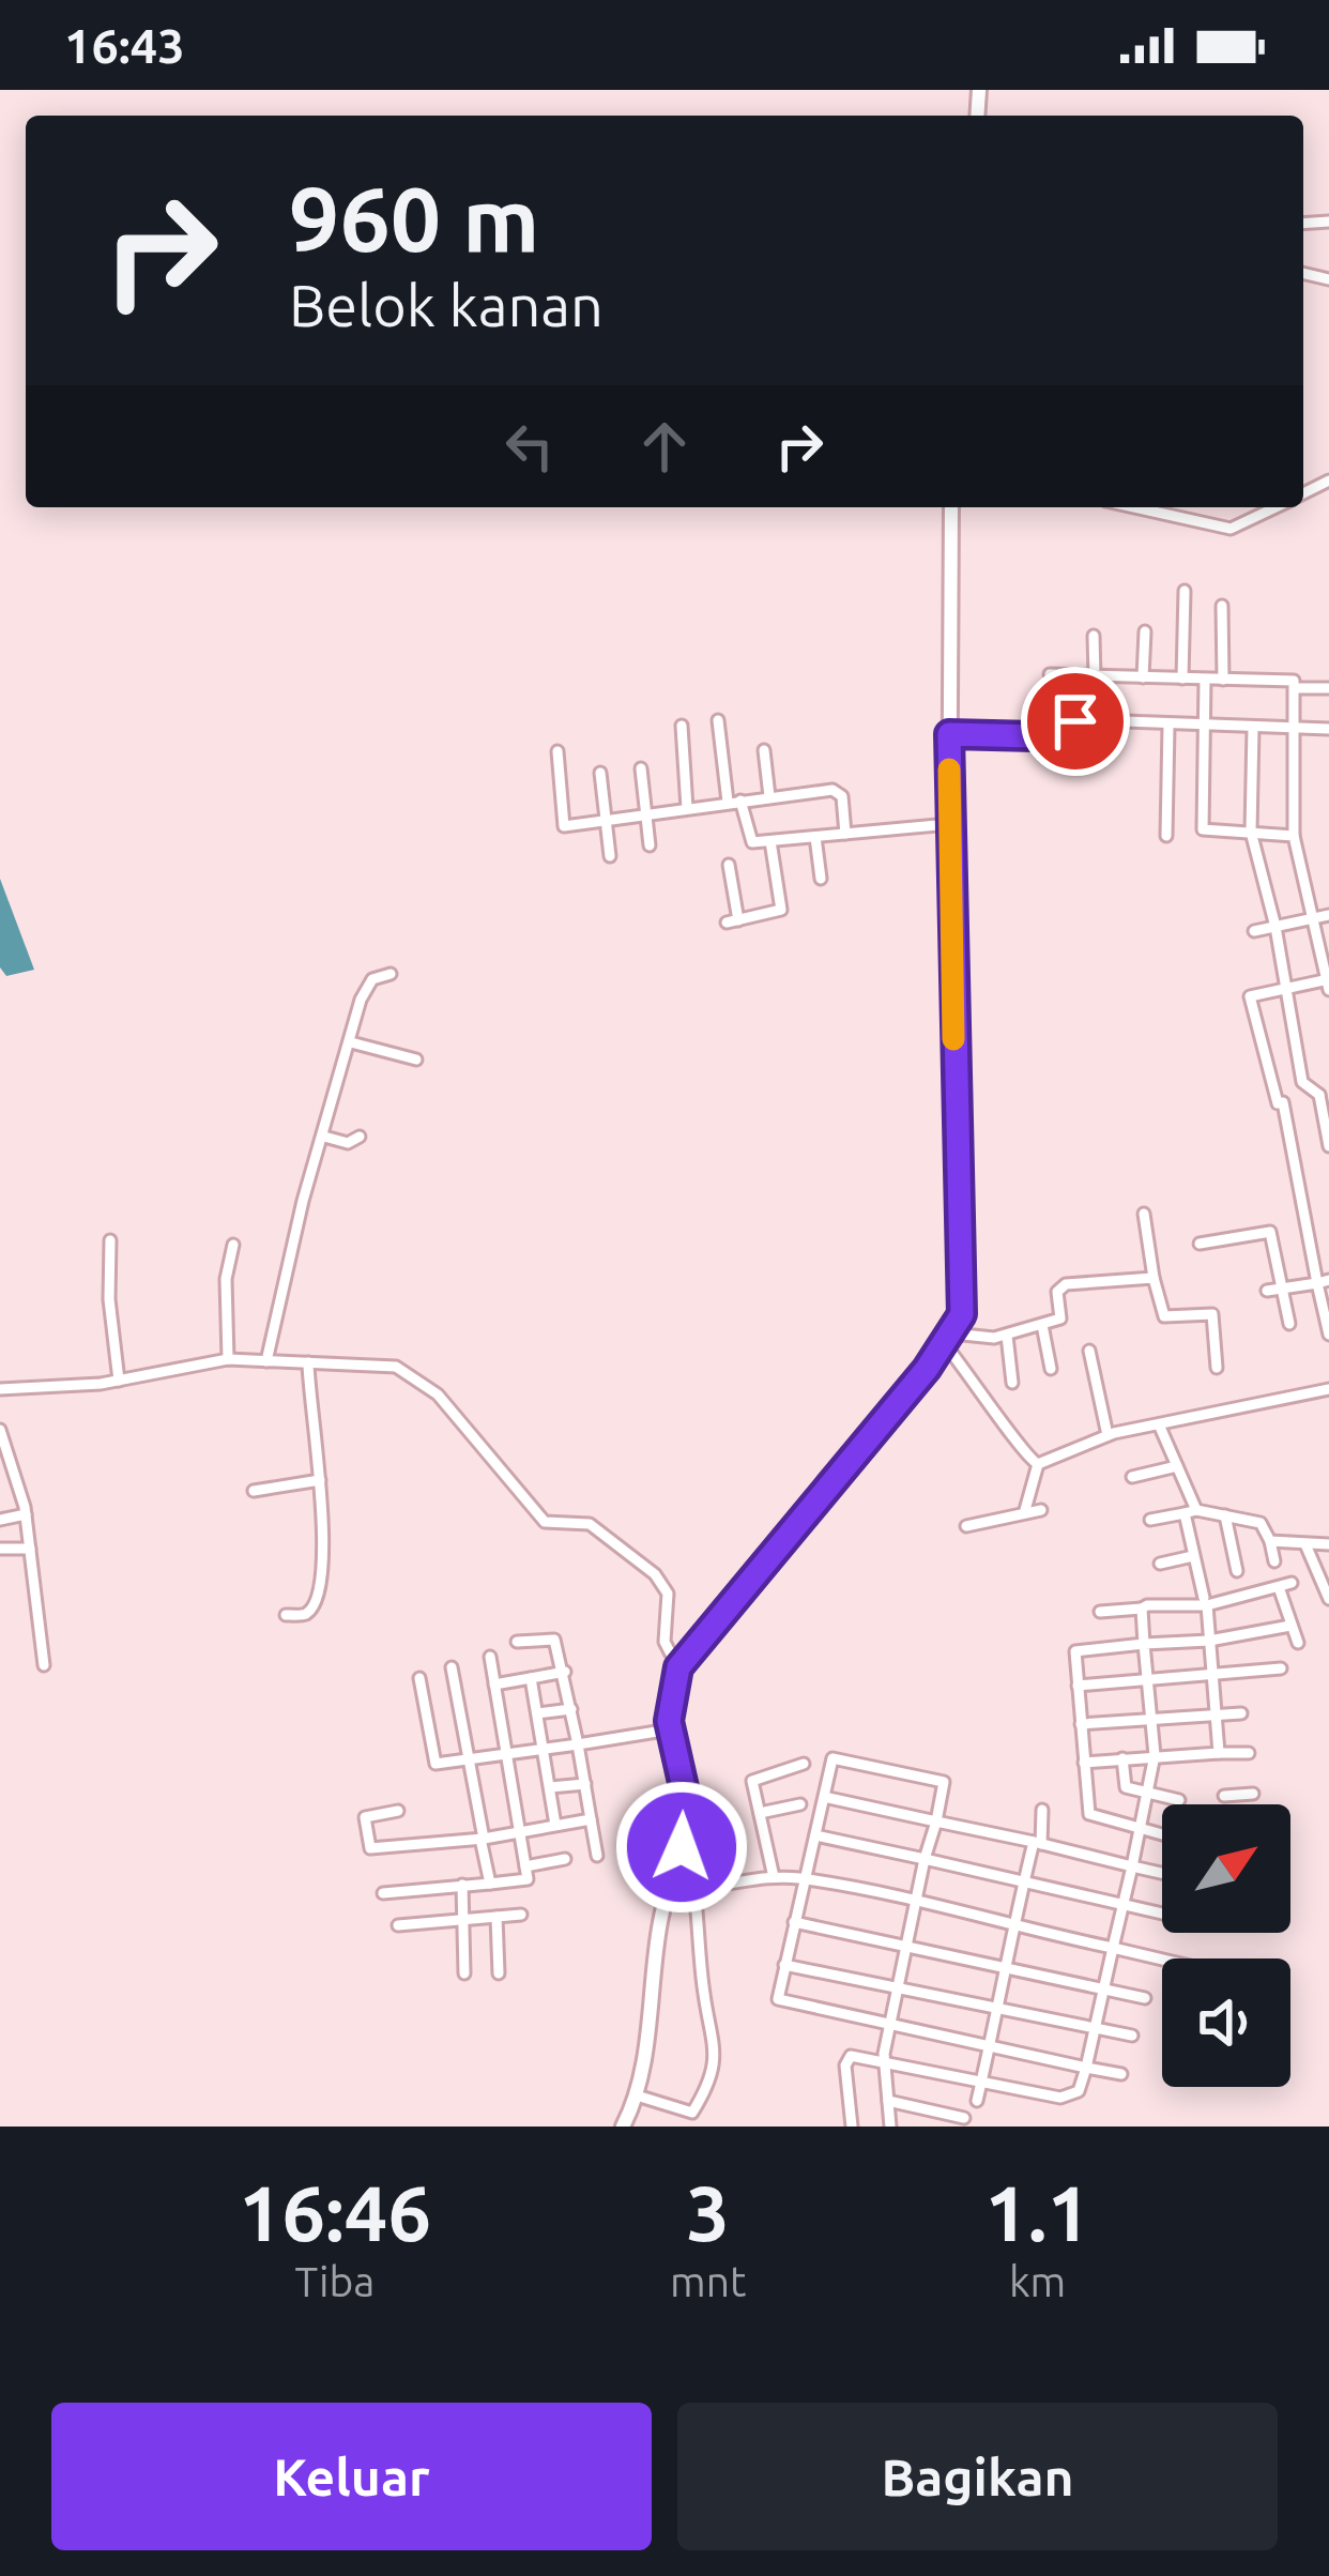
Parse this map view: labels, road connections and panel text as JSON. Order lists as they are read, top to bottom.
{
  "north": "top right",
  "page": {
    "status": "16:43",
    "turn": ["960 m", "Belok kanan"],
    "eta": [
      "16:46",
      "Tiba",
      "3",
      "mnt",
      "1.1",
      "km"
    ],
    "buttons": ["Keluar", "Bagikan"]
  }
}
